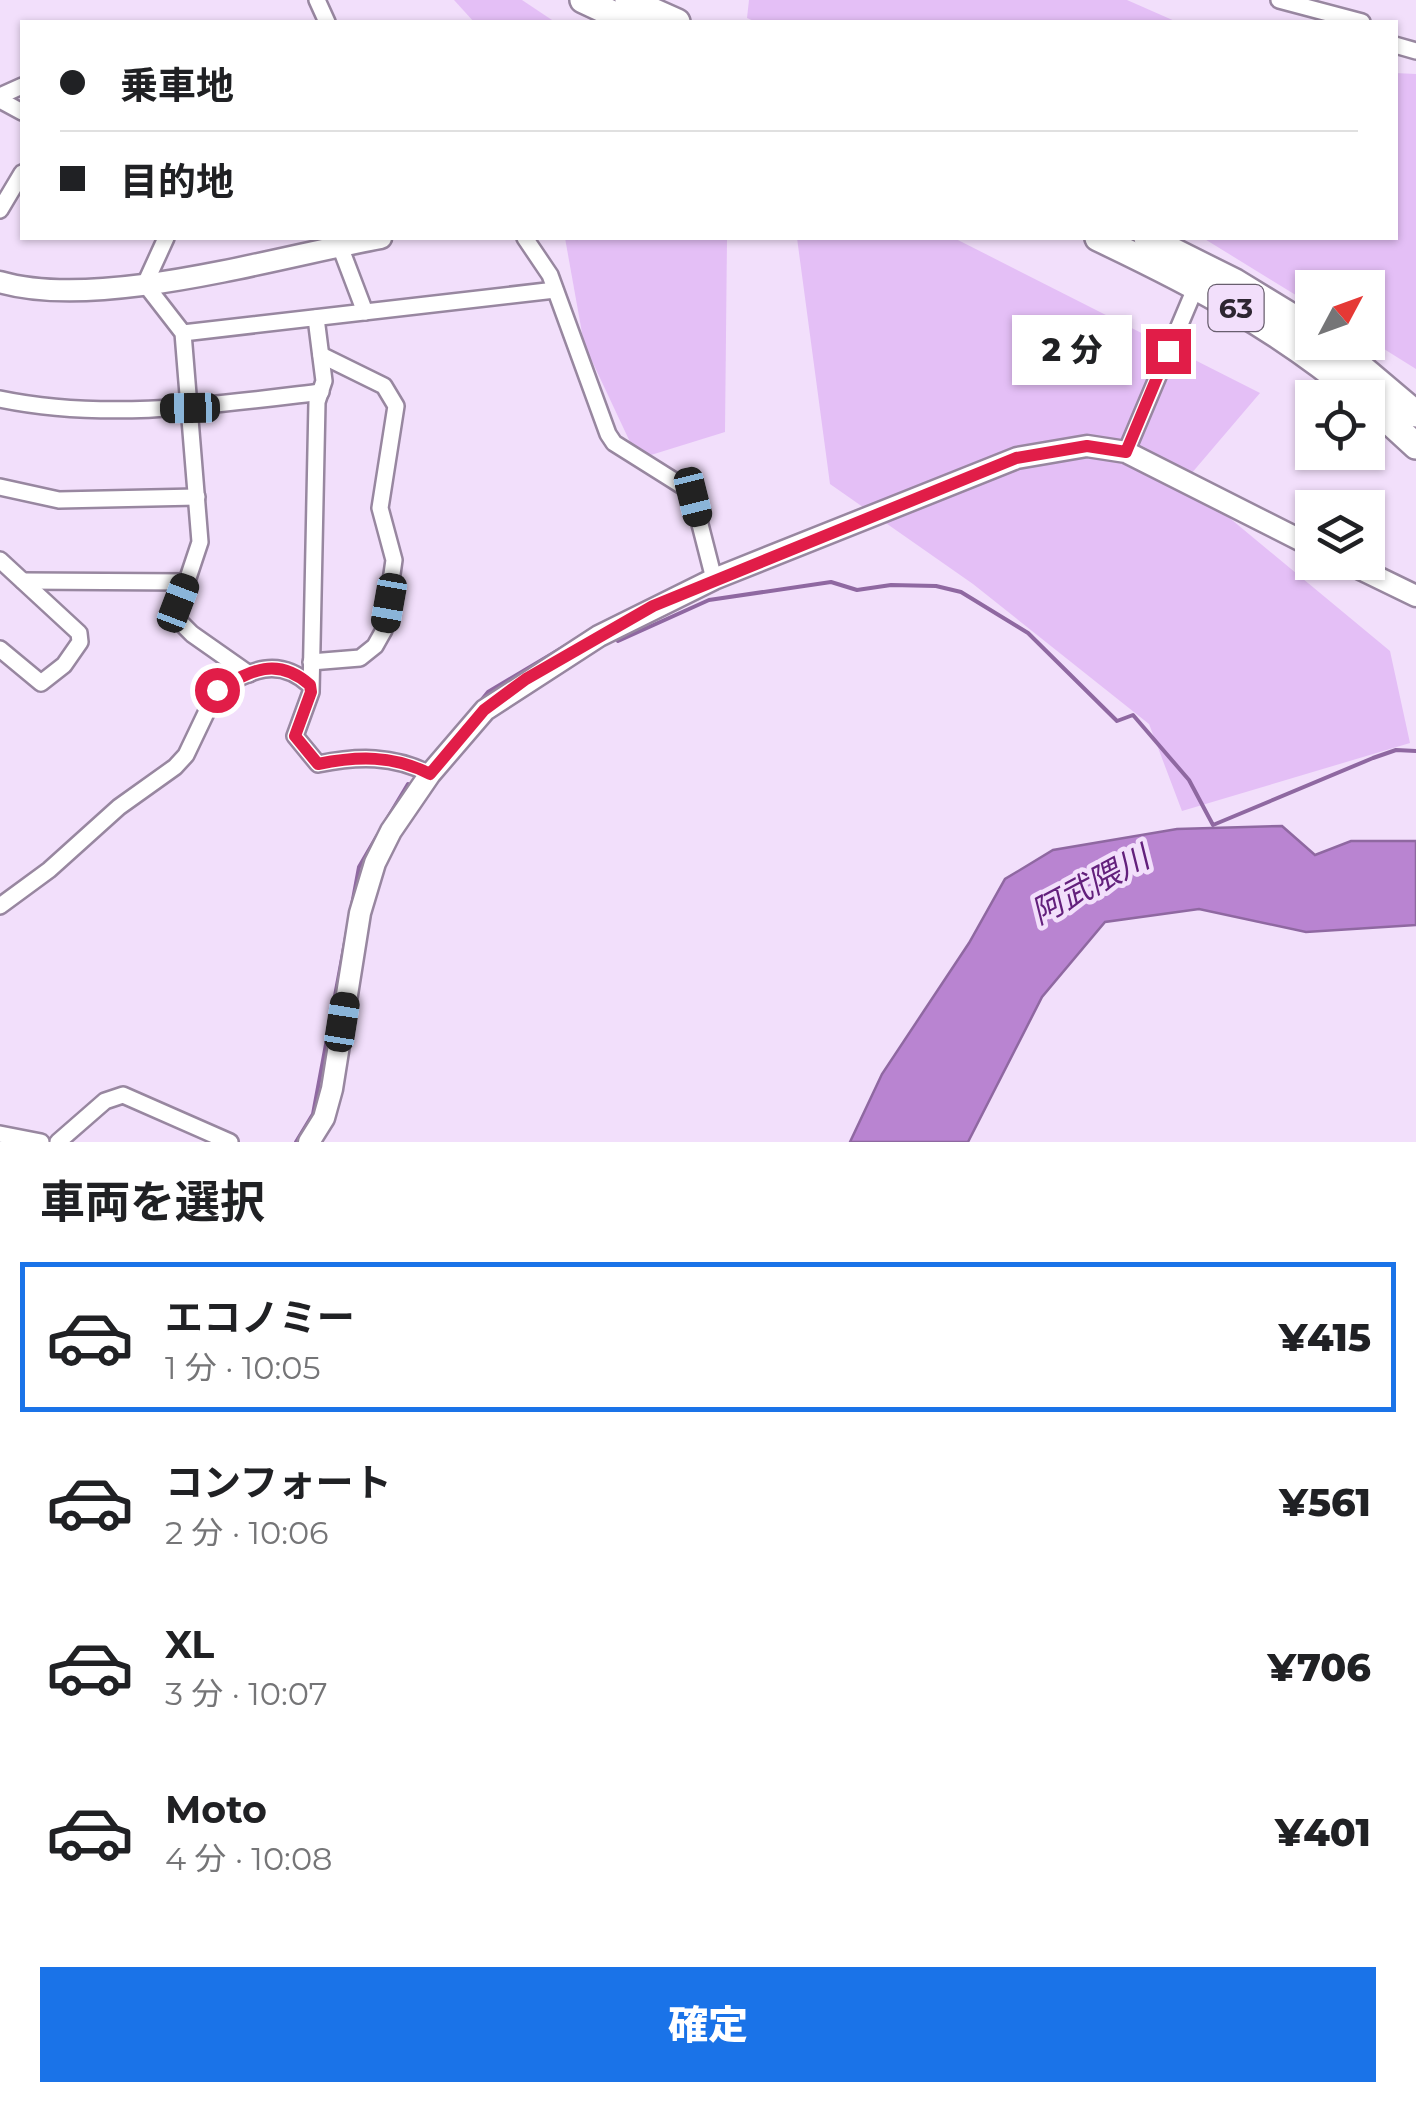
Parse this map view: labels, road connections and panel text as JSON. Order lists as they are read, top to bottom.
{
  "streets": {
    "main road": ["63"]
  },
  "water": ["阿武隈川"],
  "north": "top right",
  "page": {
    "banner": ["乗車地", "目的地"],
    "bubble": "2 分",
    "heading": "車両を選択",
    "list": [
      {
        "name": "エコノミー",
        "note": "1 分 · 10:05",
        "value": "¥415"
      },
      {
        "name": "コンフォート",
        "note": "2 分 · 10:06",
        "value": "¥561"
      },
      {
        "name": "XL",
        "note": "3 分 · 10:07",
        "value": "¥706"
      },
      {
        "name": "Moto",
        "note": "4 分 · 10:08",
        "value": "¥401"
      }
    ],
    "buttons": "確定"
  }
}
